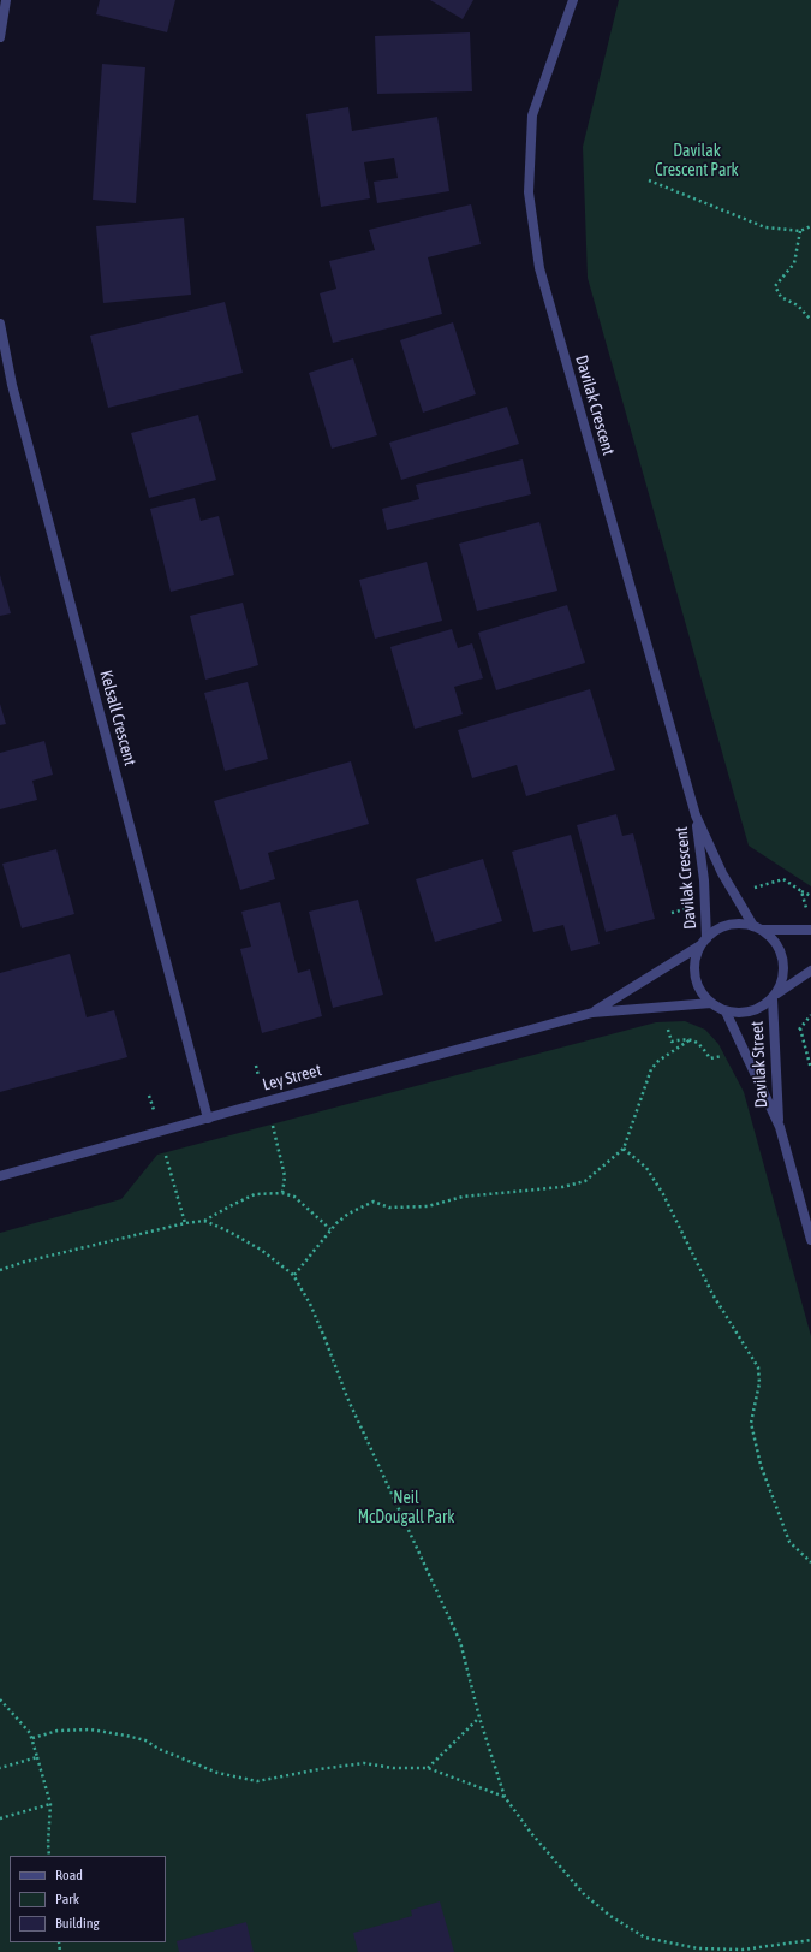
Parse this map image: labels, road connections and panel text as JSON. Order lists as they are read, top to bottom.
{
  "streets": {
    "street": [
      "Davilak Crescent",
      "Kelsall Crescent",
      "Davilak Street",
      "Ley Street"
    ]
  },
  "crossings": [
    ["Davilak Crescent", "Davilak Street"],
    ["Davilak Crescent", "Ley Street"],
    ["Kelsall Crescent", "Ley Street"],
    ["Davilak Street", "Ley Street"]
  ],
  "parks": ["Davilak Crescent Park", "Neil McDougall Park"],
  "legend": ["Road", "Park", "Building"]
}
